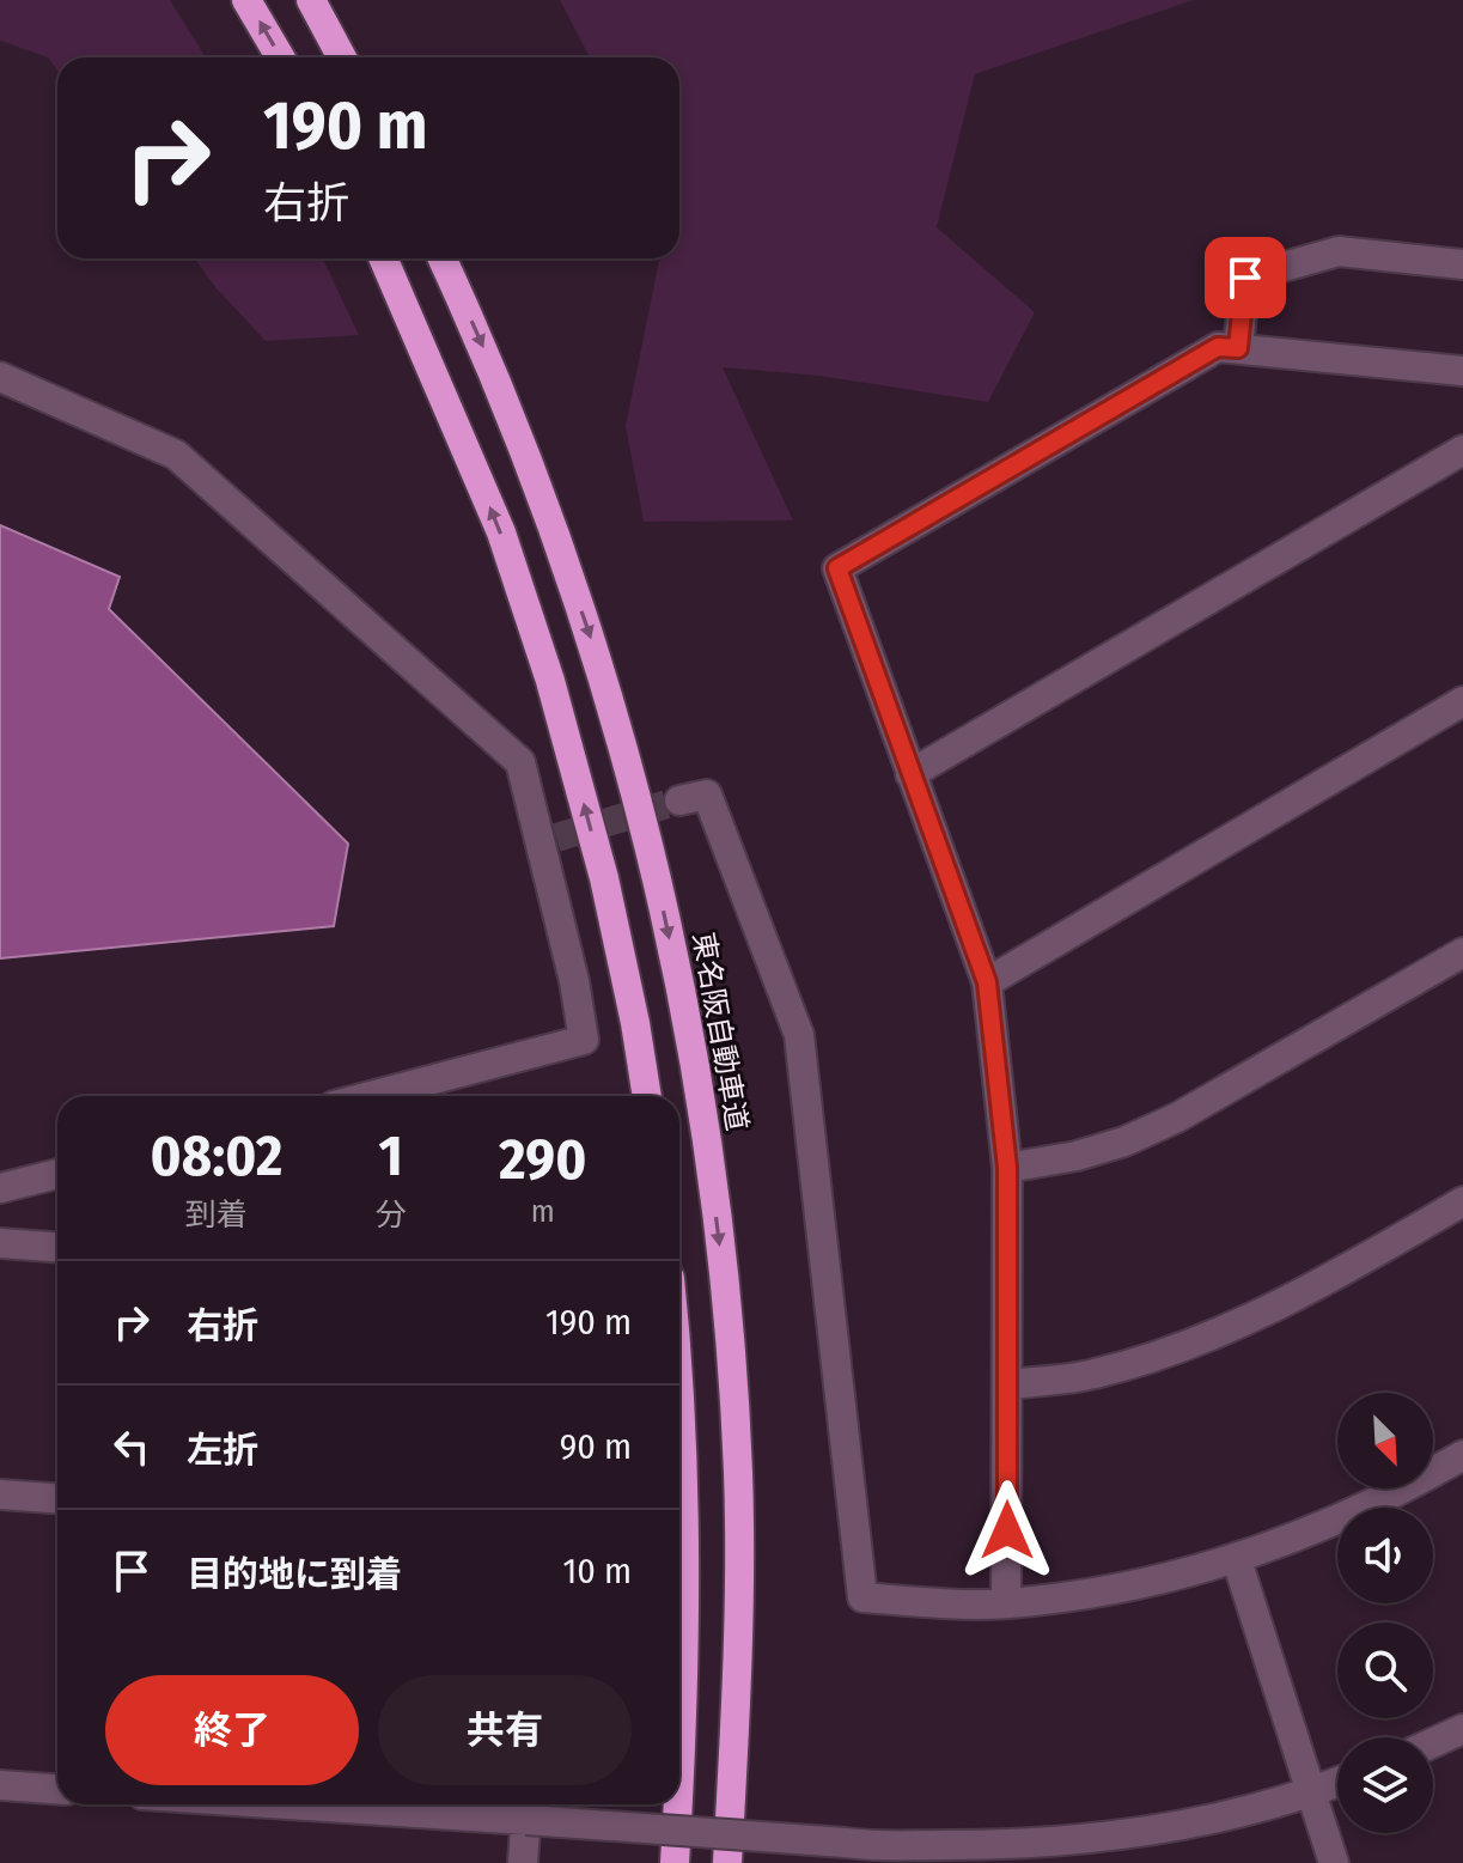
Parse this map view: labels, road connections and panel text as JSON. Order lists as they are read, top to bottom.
{
  "streets": {
    "highway": ["東名阪自動車道"]
  },
  "north": "bottom right",
  "page": {
    "turn": ["190 m", "右折"],
    "eta": [
      "08:02",
      "到着",
      "1",
      "分",
      "290",
      "m"
    ],
    "list": [
      {
        "name": "右折",
        "value": "190 m"
      },
      {
        "name": "左折",
        "value": "90 m"
      },
      {
        "name": "目的地に到着",
        "value": "10 m"
      }
    ],
    "buttons": ["終了", "共有"]
  }
}
